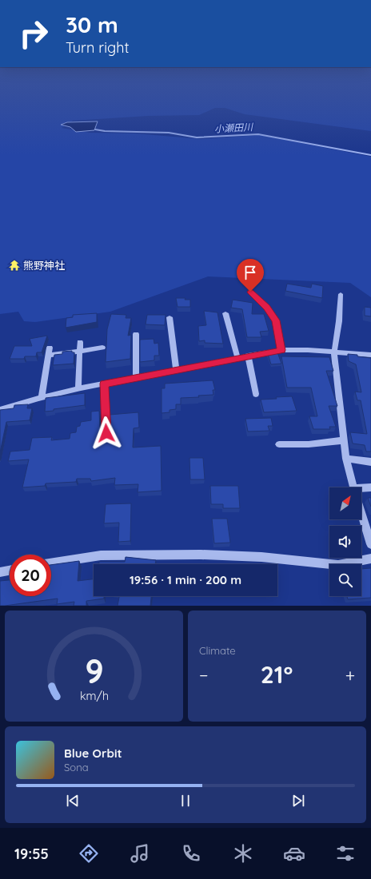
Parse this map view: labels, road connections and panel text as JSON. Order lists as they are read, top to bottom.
{
  "water": ["小瀬田川"],
  "places": {
    "temple": ["熊野神社"]
  },
  "north": "top right",
  "page": {
    "turn": ["30 m", "Turn right"],
    "limit": "20",
    "trip": "19:56 · 1 min · 200 m",
    "tile": "Climate",
    "heat": ["−", "21°", "+"],
    "song": ["Blue Orbit", "Sona"],
    "tabs": "19:55",
    "gauge": ["9", "km/h"]
  }
}
